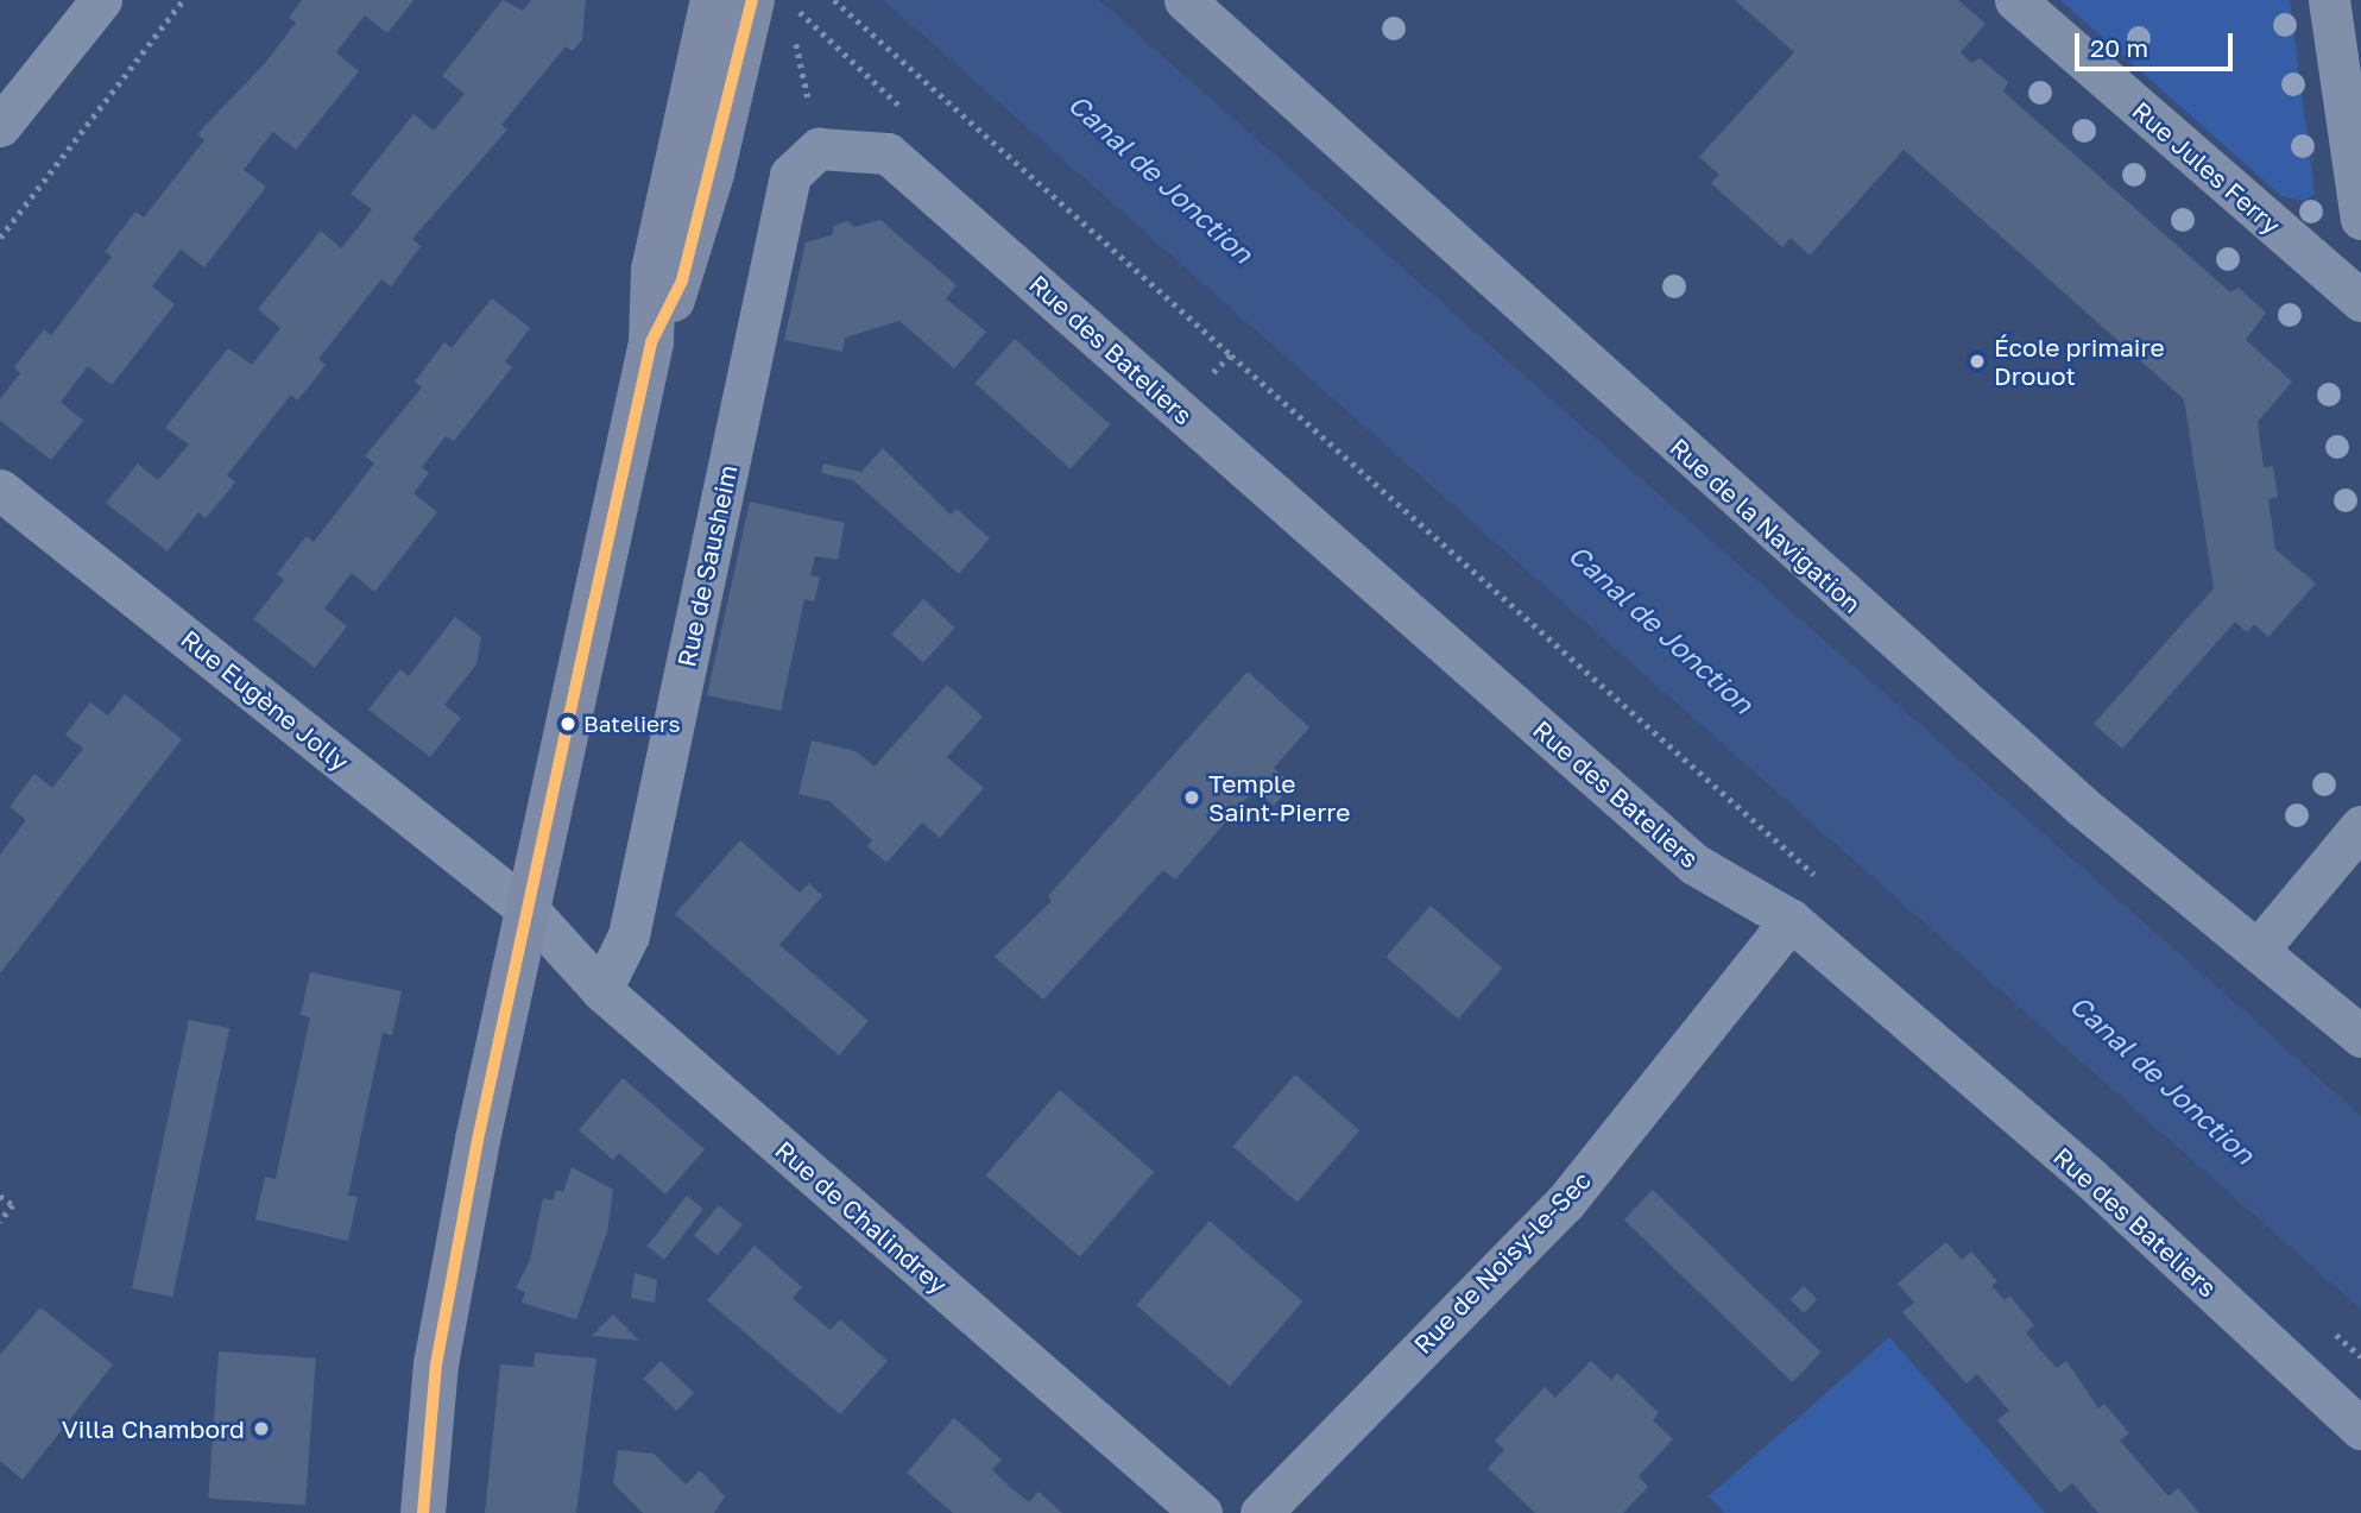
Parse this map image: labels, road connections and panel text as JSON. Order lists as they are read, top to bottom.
{
  "streets": {
    "street": [
      "Rue Jules Ferry",
      "Rue des Bateliers",
      "Rue de la Navigation",
      "Rue de Sausheim",
      "Rue Eugène Jolly",
      "Rue de Chalindrey",
      "Rue de Noisy-le-Sec"
    ]
  },
  "crossings": [
    ["Rue des Bateliers", "Rue de Sausheim"],
    ["Rue des Bateliers", "Rue de Noisy-le-Sec"],
    ["Rue de Sausheim", "Rue de Chalindrey"],
    ["Rue Eugène Jolly", "Rue de Chalindrey"]
  ],
  "water": ["Canal de Jonction"],
  "places": [
    "École primaire Drouot",
    "Bateliers",
    "Temple Saint-Pierre",
    "Villa Chambord"
  ],
  "scale_bar": "20 m"
}
